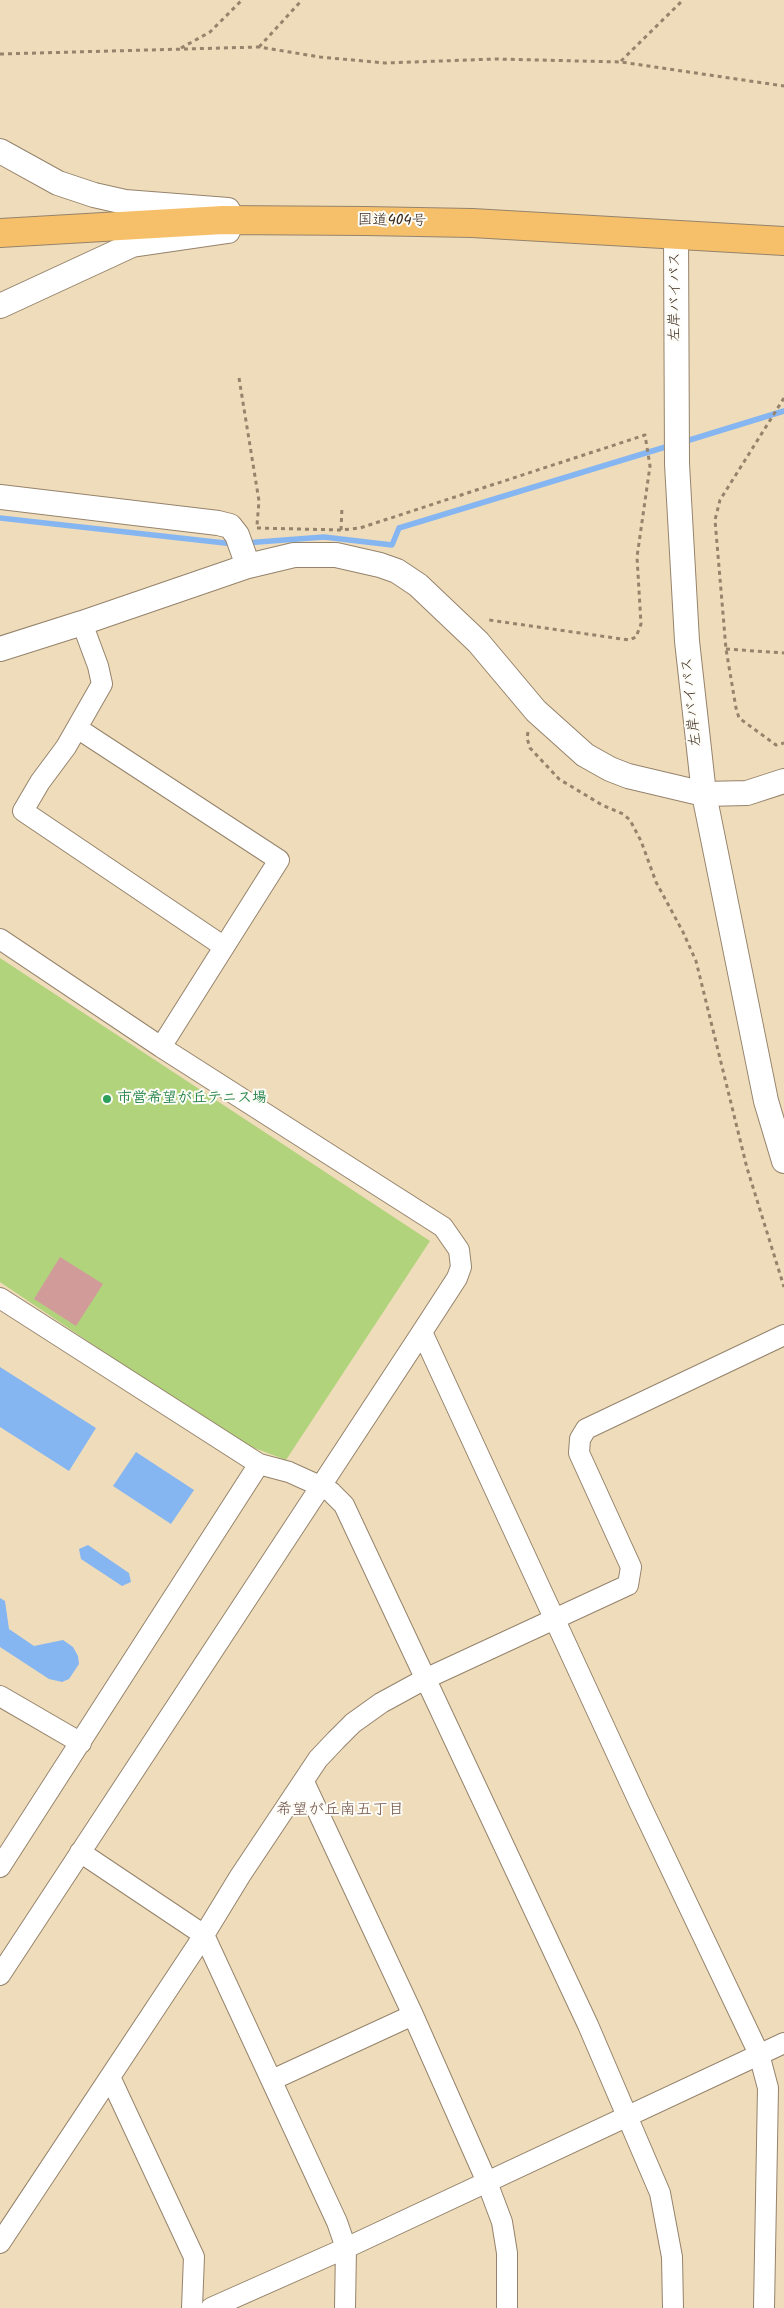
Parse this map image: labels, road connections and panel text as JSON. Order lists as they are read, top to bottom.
{
  "streets": {
    "highway": ["国道404号"],
    "street": ["左岸バイパス"]
  },
  "crossings": [
    ["国道404号", "左岸バイパス"]
  ],
  "districts": ["希望が丘南五丁目"],
  "places": ["市営希望が丘テニス場"]
}
